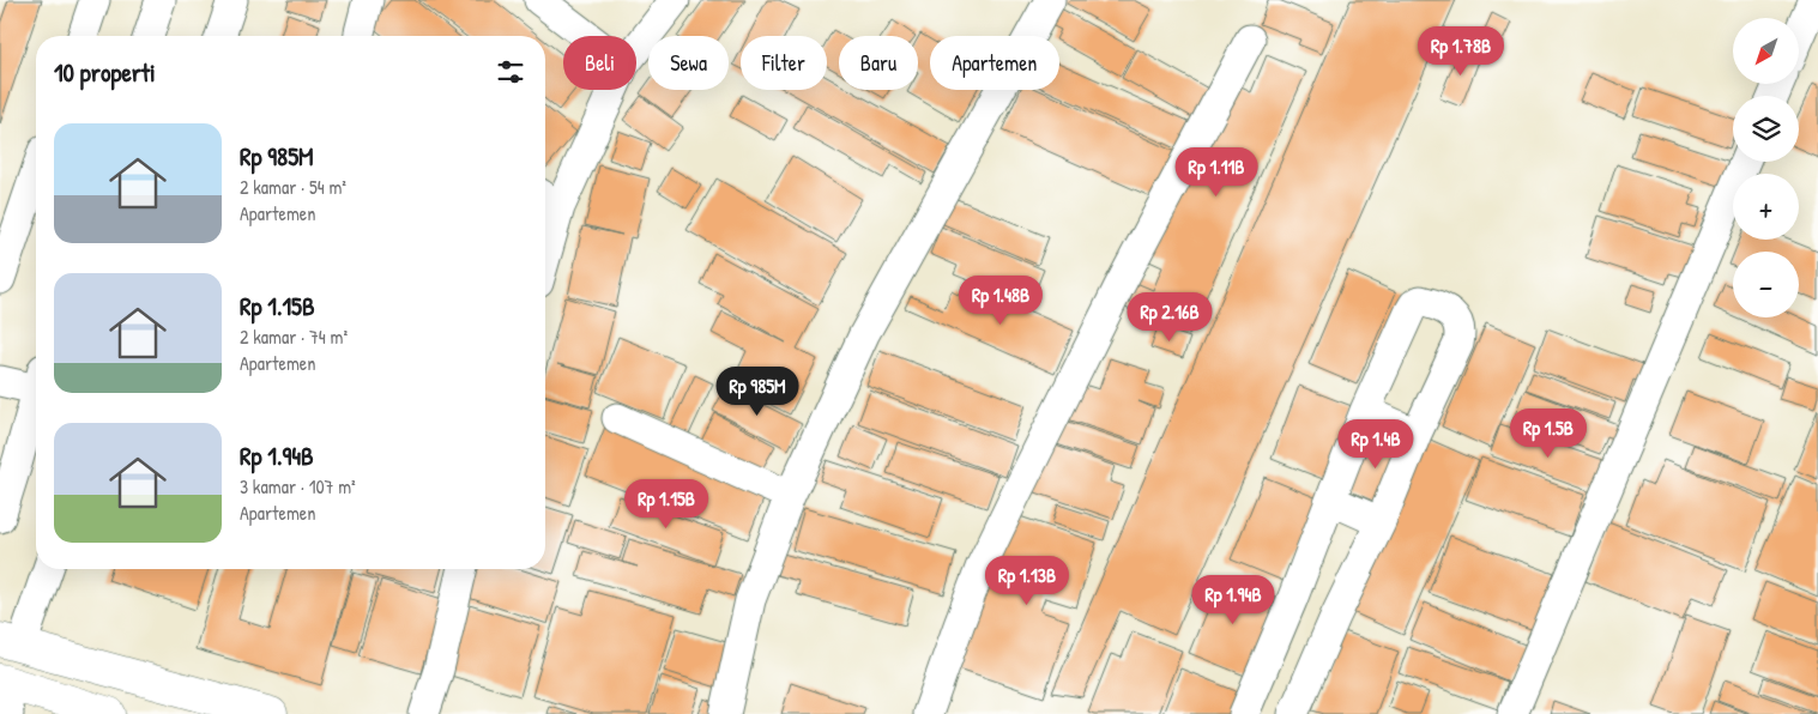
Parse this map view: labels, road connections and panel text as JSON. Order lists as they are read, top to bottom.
{
  "north": "bottom left",
  "page": {
    "map_buttons": ["+", "−"],
    "price": [
      "Rp 1.78B",
      "Rp 1.11B",
      "Rp 1.48B",
      "Rp 2.16B",
      "Rp 985M",
      "Rp 1.5B",
      "Rp 1.4B",
      "Rp 1.15B",
      "Rp 1.13B",
      "Rp 1.94B"
    ],
    "chip": [
      "Beli",
      "Sewa",
      "Filter",
      "Baru",
      "Apartemen"
    ],
    "heading": "10 properti",
    "list": [
      {
        "name": "Rp 985M",
        "note": "2 kamar · 54 m² · Apartemen"
      },
      {
        "name": "Rp 1.15B",
        "note": "2 kamar · 74 m² · Apartemen"
      },
      {
        "name": "Rp 1.94B",
        "note": "3 kamar · 107 m² · Apartemen"
      }
    ]
  }
}
